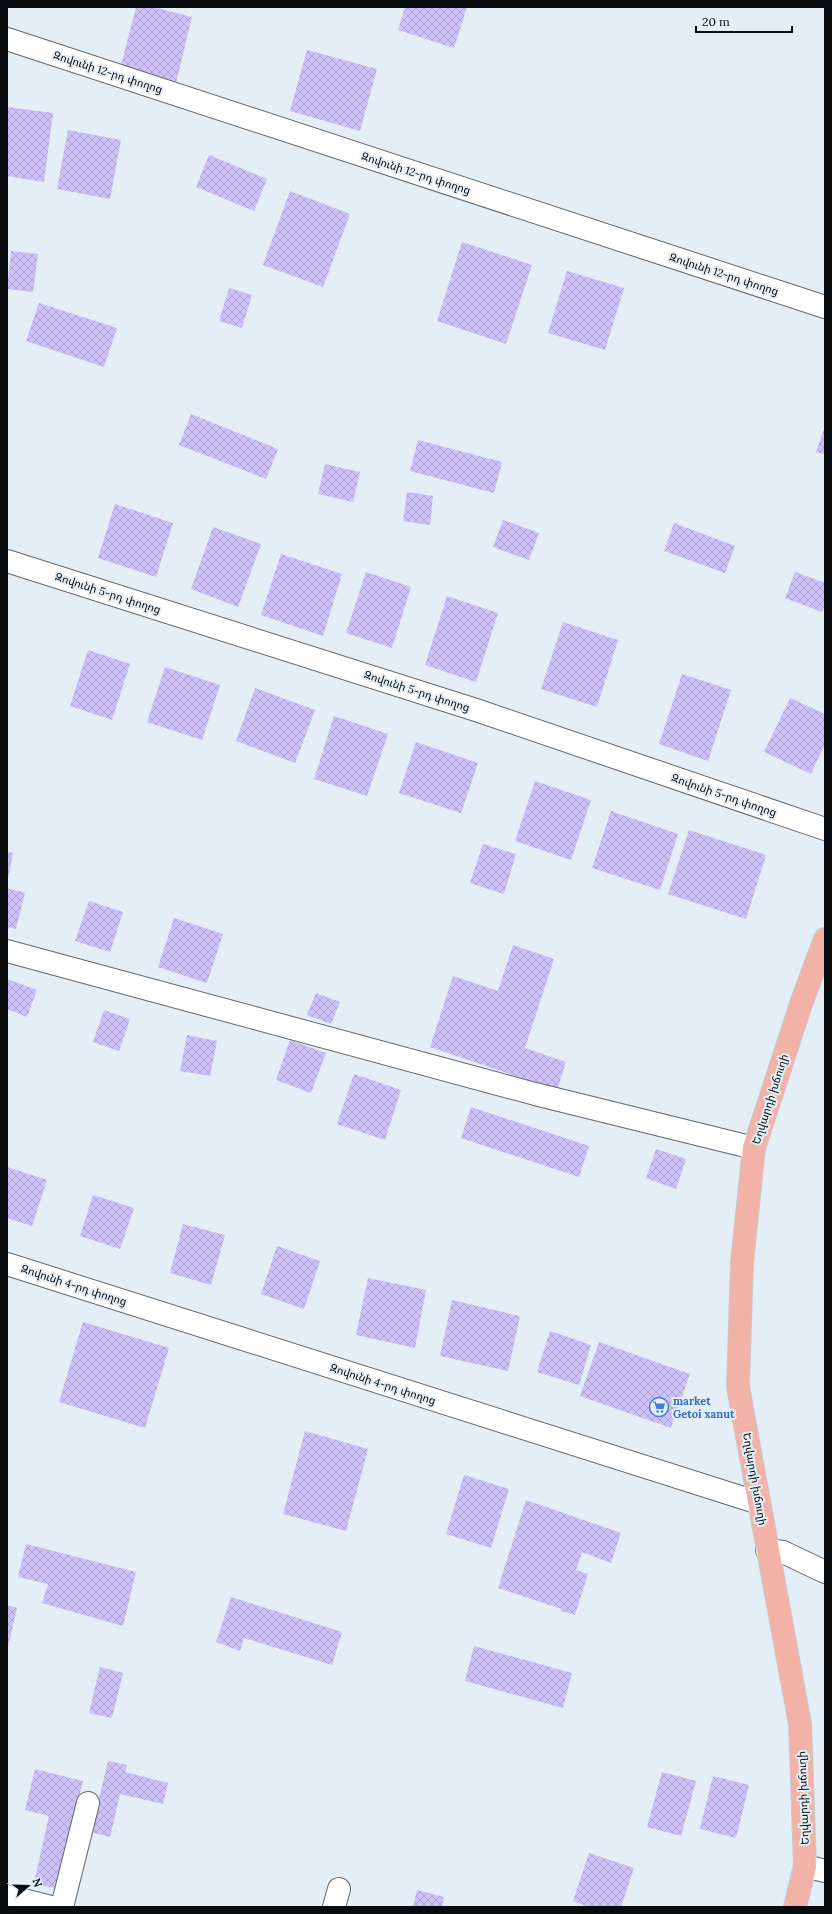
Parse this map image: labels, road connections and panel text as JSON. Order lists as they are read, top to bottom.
{
  "streets": {
    "main road": ["Եղվարդի խճուղի"],
    "street": ["Զովունի 12-րդ փողոց", "Զովունի 5-րդ փողոց", "Զովունի 4-րդ փողոց"]
  },
  "crossings": [
    ["Եղվարդի խճուղի", "Զովունի 4-րդ փողոց"]
  ],
  "places": {
    "supermarket": ["market Getoi xanut"]
  },
  "scale_bar": "20 m",
  "north": "right"
}
